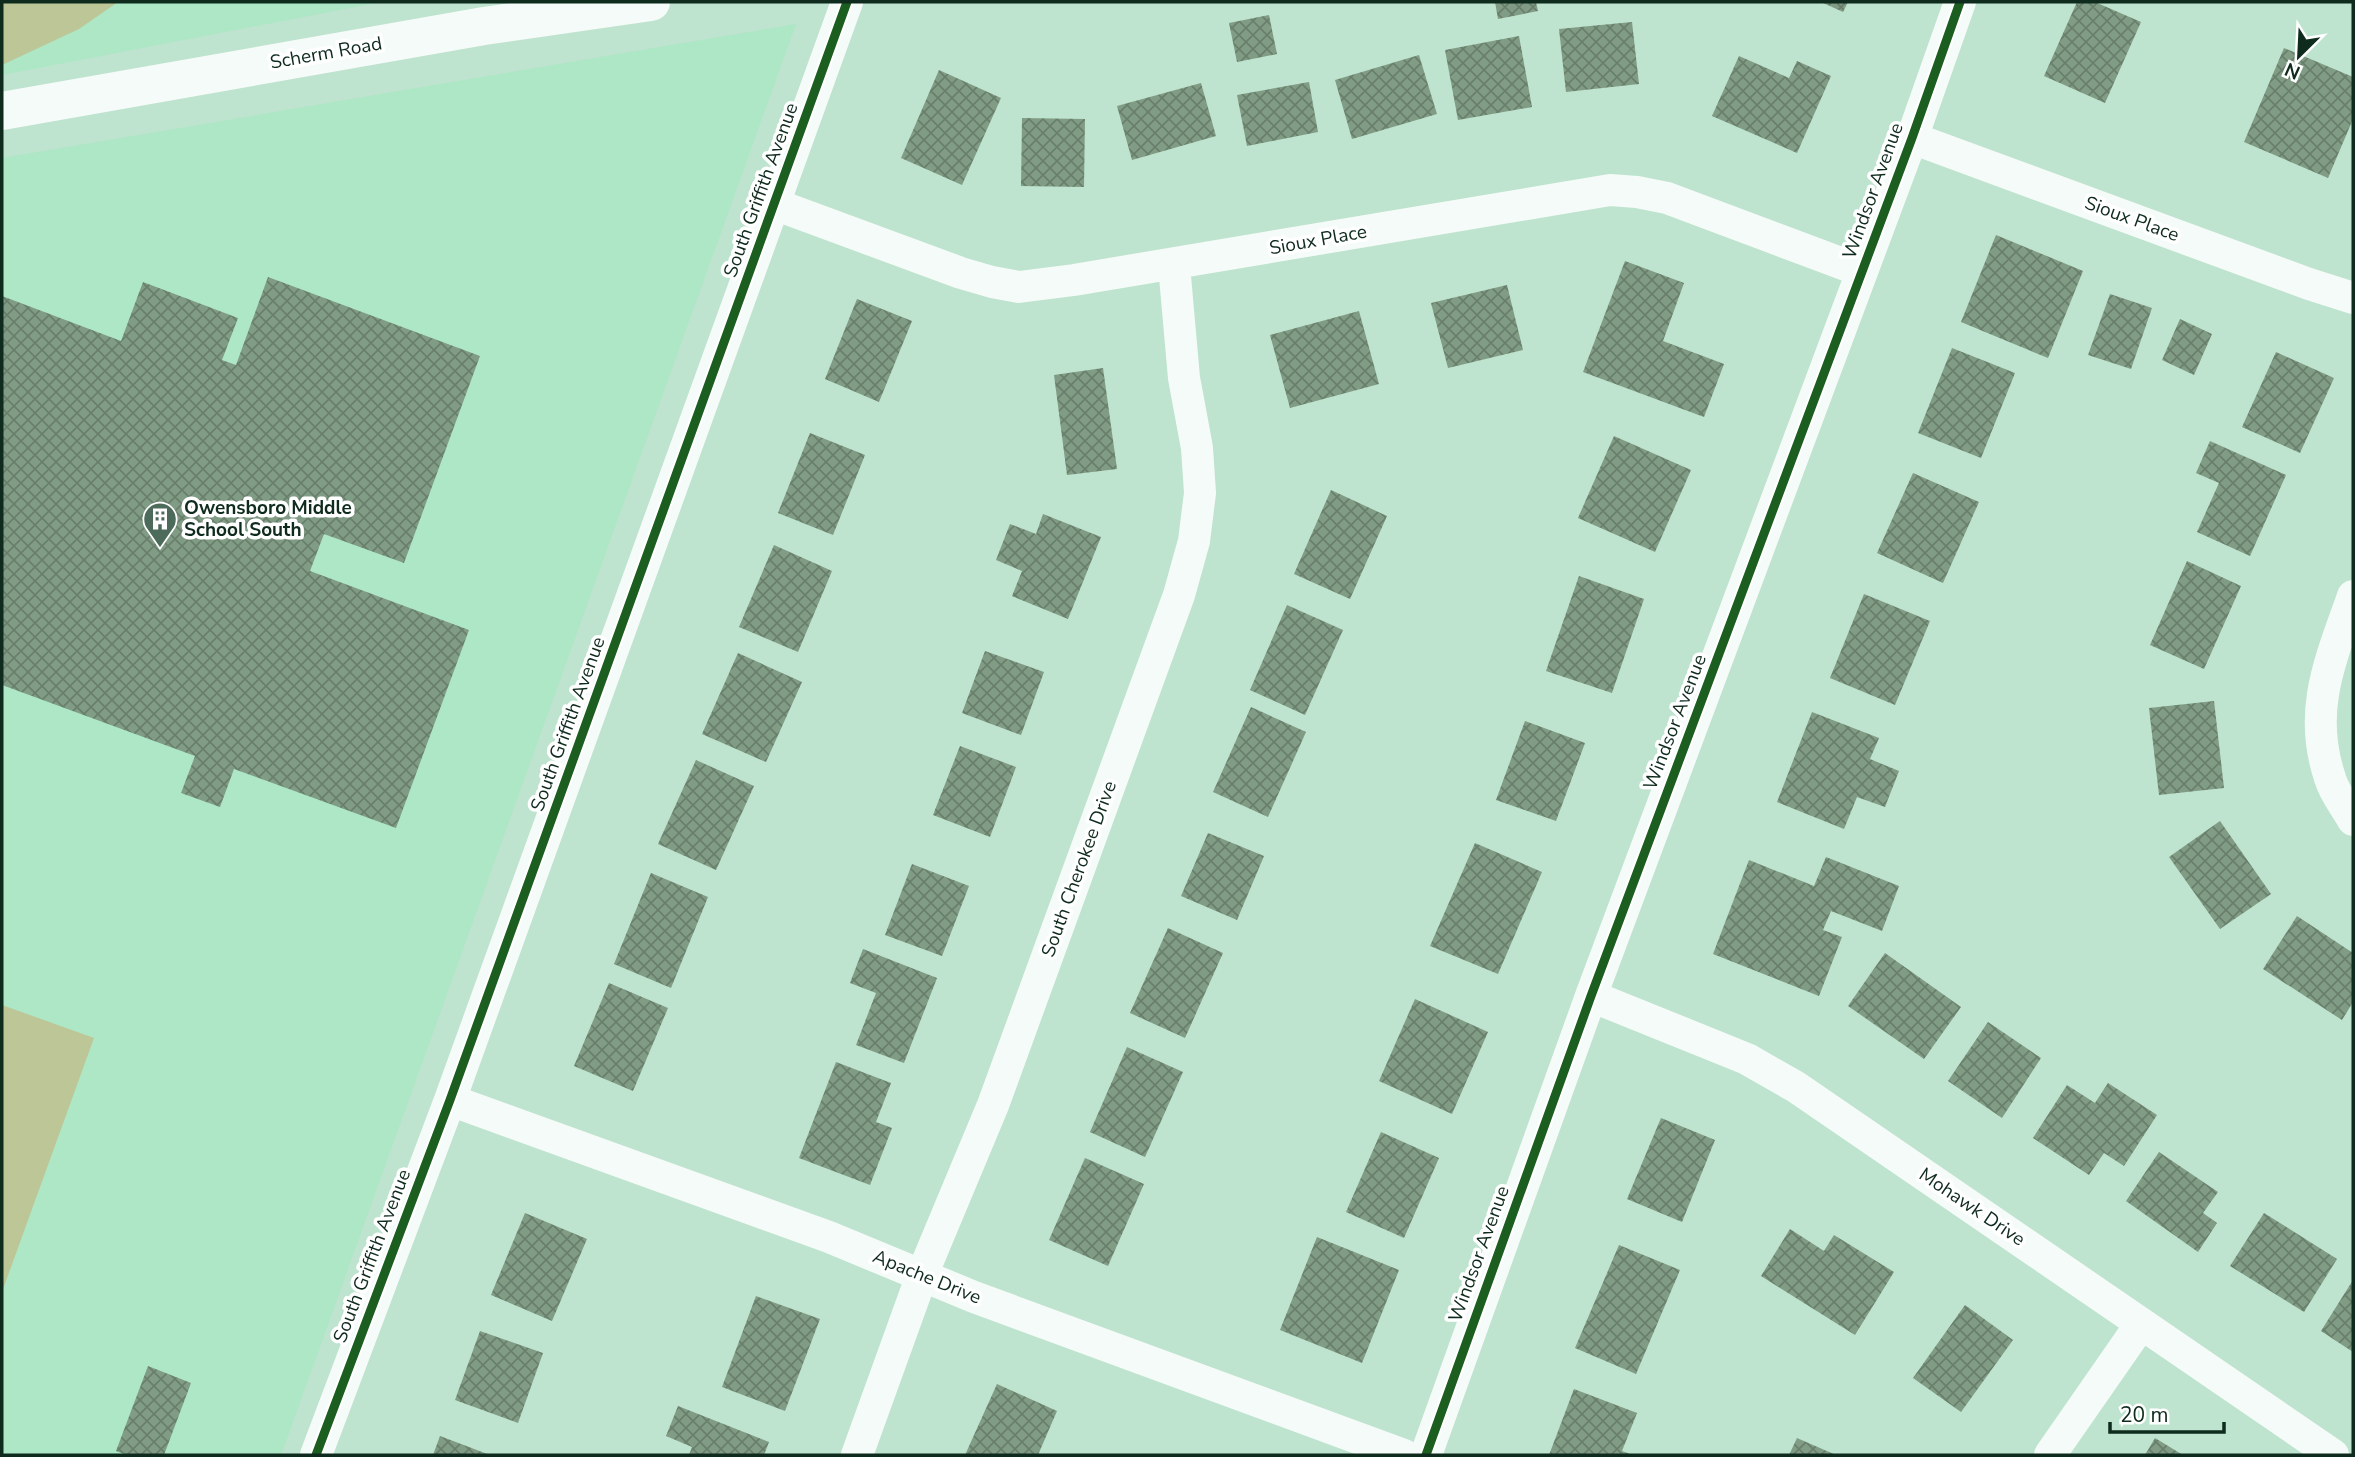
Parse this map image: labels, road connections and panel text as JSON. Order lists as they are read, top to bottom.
{
  "streets": {
    "street": [
      "Scherm Road",
      "South Griffith Avenue",
      "Windsor Avenue",
      "Sioux Place",
      "South Cherokee Drive",
      "Mohawk Drive",
      "Apache Drive"
    ]
  },
  "crossings": [
    ["South Griffith Avenue", "Sioux Place"],
    ["South Griffith Avenue", "Apache Drive"],
    ["Windsor Avenue", "Sioux Place"],
    ["Windsor Avenue", "Mohawk Drive"],
    ["Sioux Place", "South Cherokee Drive"],
    ["South Cherokee Drive", "Apache Drive"]
  ],
  "places": {
    "building": ["Owensboro Middle School South"]
  },
  "scale_bar": "20 m",
  "north": "bottom left"
}
